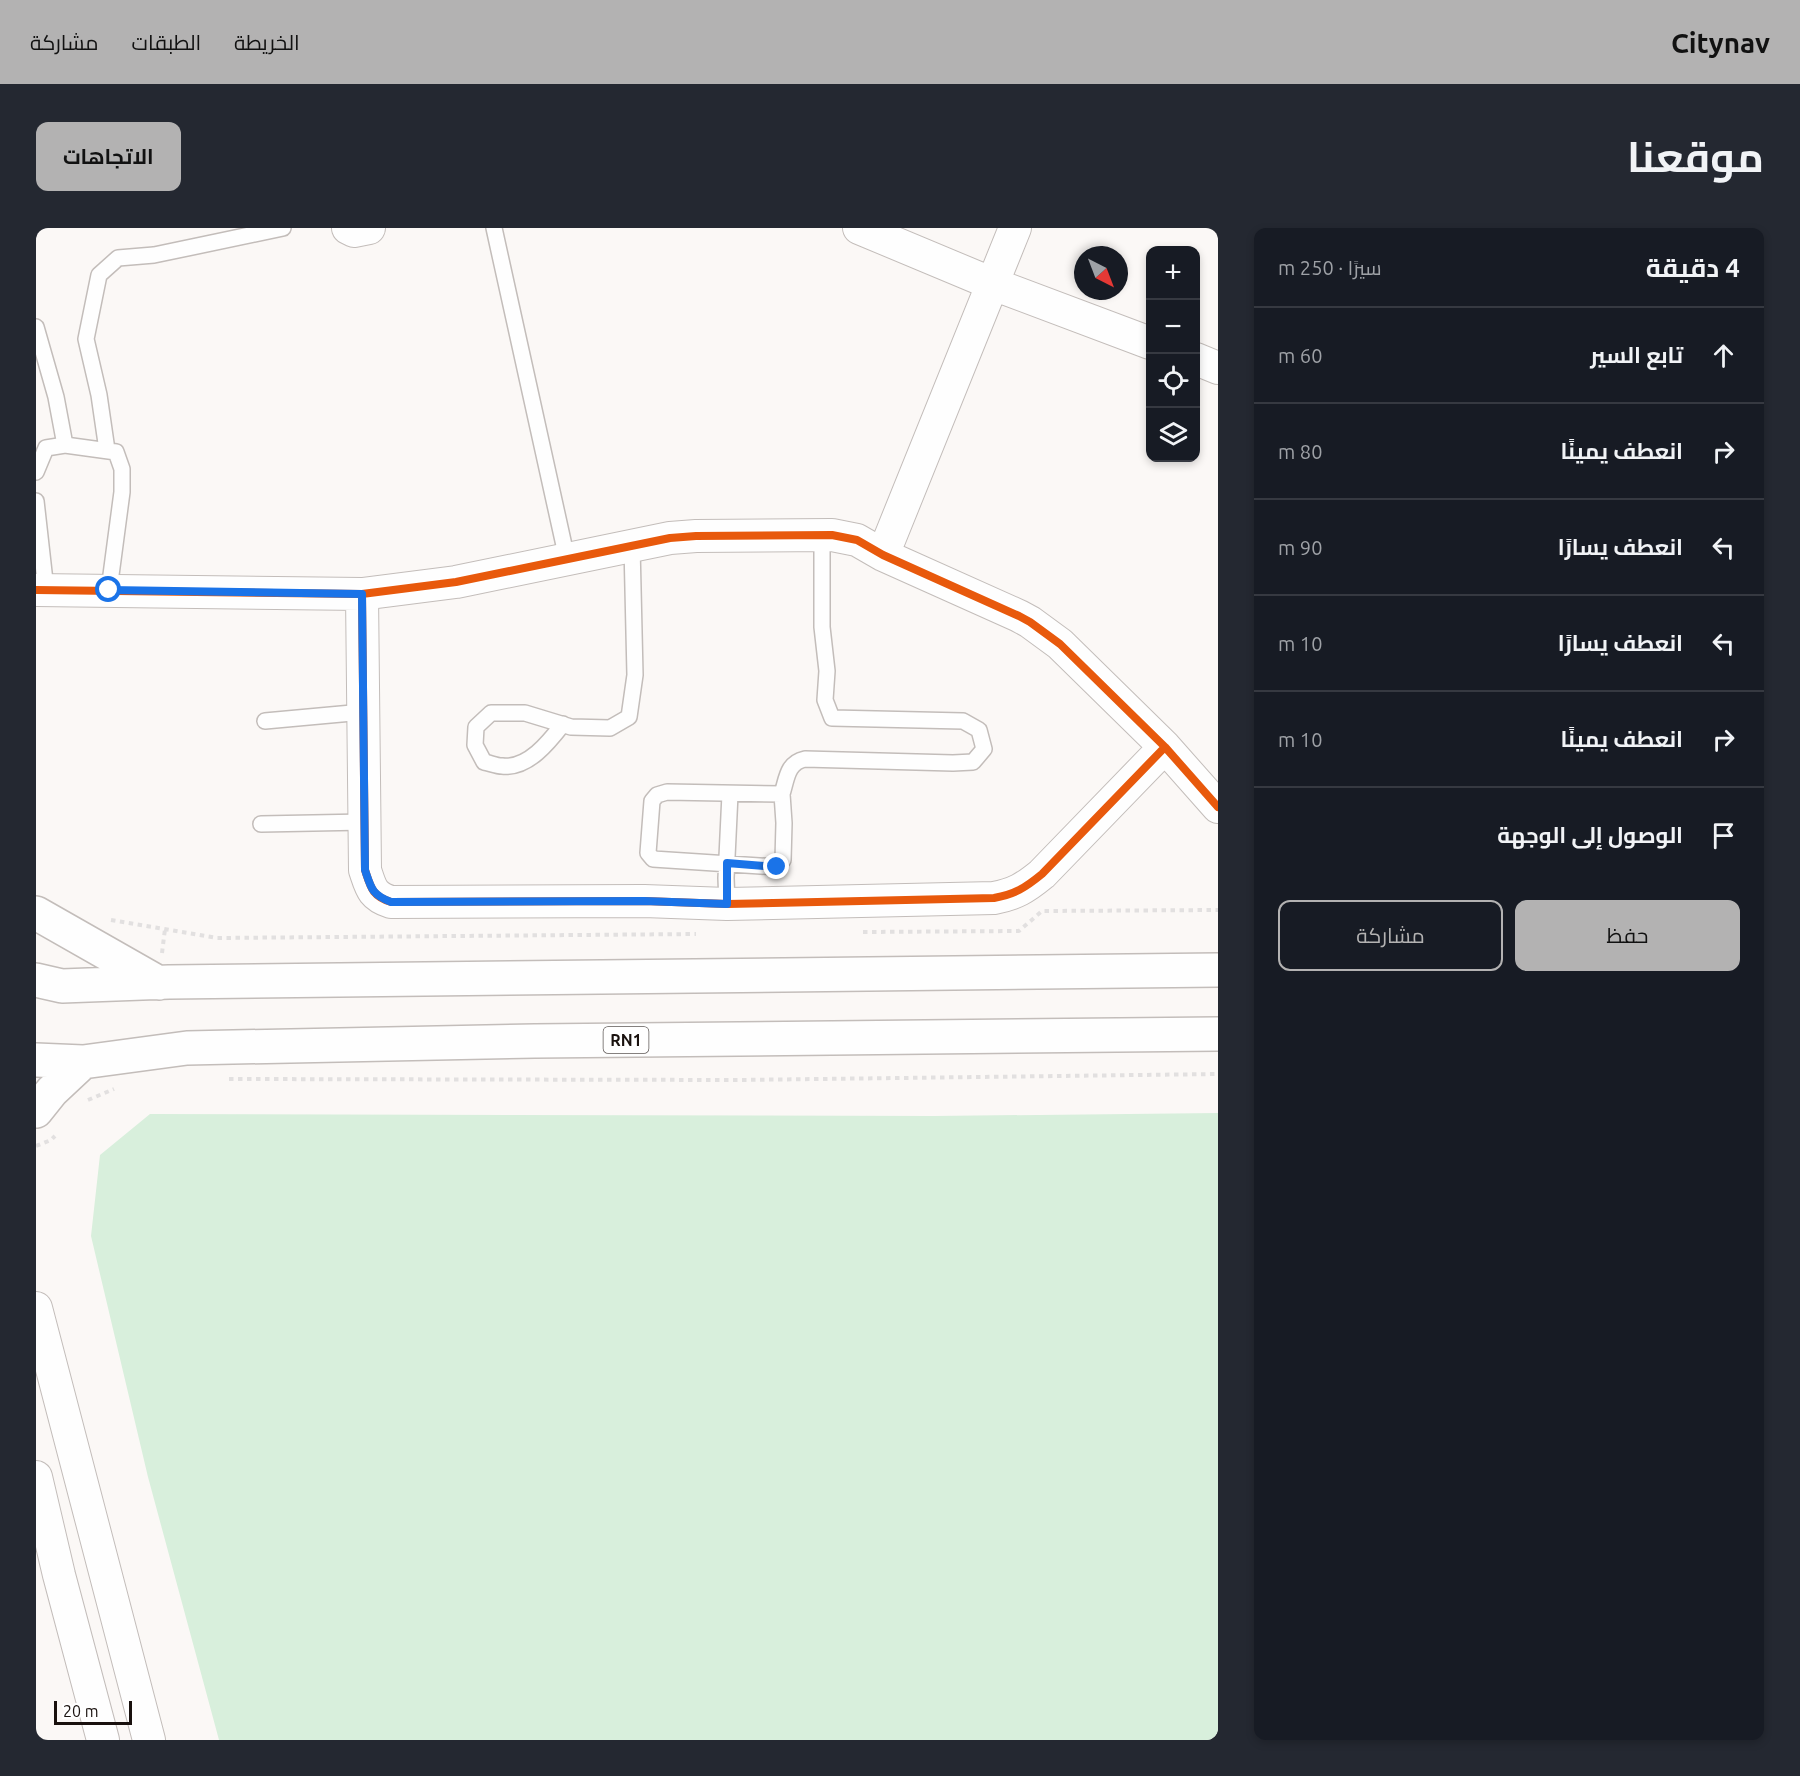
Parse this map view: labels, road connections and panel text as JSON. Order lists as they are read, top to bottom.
{
  "streets": {
    "highway": ["RN1"]
  },
  "scale_bar": "20 m",
  "north": "bottom right",
  "page": {
    "header": "Citynav",
    "nav": ["الخريطة", "الطبقات", "مشاركة"],
    "title": "موقعنا",
    "buttons": [
      "الاتجاهات",
      ["حفظ", "مشاركة"]
    ],
    "heading": ["4 دقيقة", "سيرًا · 250 m"],
    "map_buttons": ["+", "−"],
    "list": [
      ["تابع السير", "60 m"],
      ["انعطف يمينًا", "80 m"],
      ["انعطف يسارًا", "90 m"],
      ["انعطف يسارًا", "10 m"],
      ["انعطف يمينًا", "10 m"],
      "الوصول إلى الوجهة"
    ],
    "scale": "20 m"
  }
}
